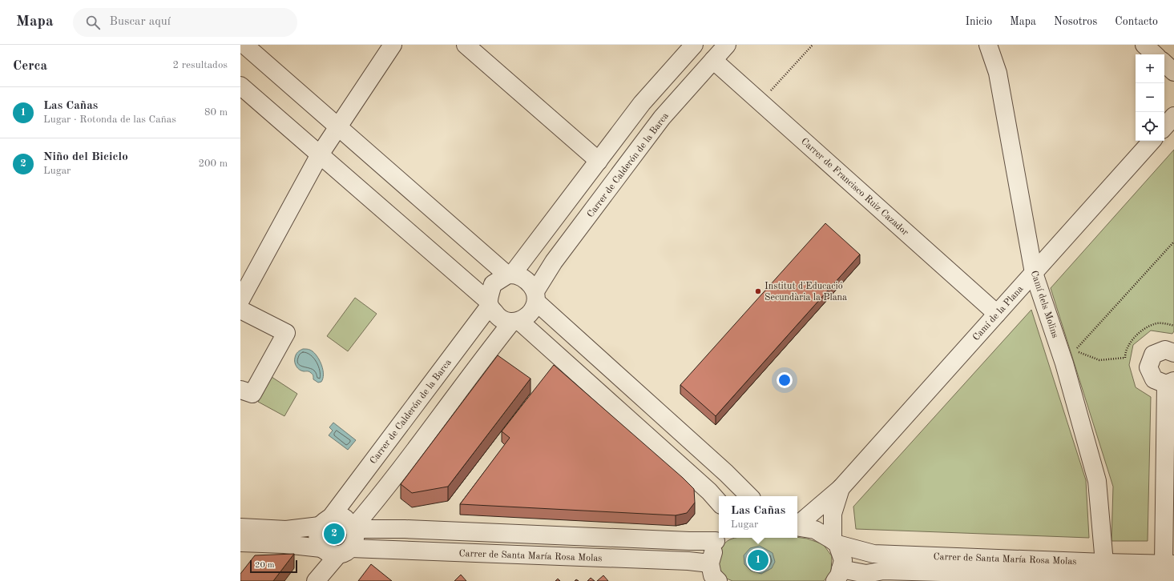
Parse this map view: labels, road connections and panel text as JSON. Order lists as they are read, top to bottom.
{
  "streets": {
    "street": [
      "Carrer de Calderón de la Barca",
      "Carrer de Francisco Ruiz Cazador",
      "Camí dels Molins",
      "Camí de la Plana",
      "Carrer de Santa María Rosa Molas"
    ]
  },
  "crossings": [
    ["Carrer de Calderón de la Barca", "Carrer de Francisco Ruiz Cazador"],
    ["Carrer de Calderón de la Barca", "Carrer de Santa María Rosa Molas"],
    ["Carrer de Francisco Ruiz Cazador", "Camí de la Plana"],
    ["Camí dels Molins", "Camí de la Plana"],
    ["Camí dels Molins", "Carrer de Santa María Rosa Molas"],
    ["Camí de la Plana", "Carrer de Santa María Rosa Molas"]
  ],
  "places": ["Institut d'Educació Secundària la Plana"],
  "scale_bar": "20 m",
  "page": {
    "header": "Mapa",
    "search": "Buscar aquí",
    "nav": [
      "Inicio",
      "Mapa",
      "Nosotros",
      "Contacto"
    ],
    "heading": ["Cerca", "2 resultados"],
    "map_buttons": ["+", "−"],
    "list": [
      {
        "mark": "1",
        "name": "Las Cañas",
        "note": "Lugar · Rotonda de las Cañas",
        "value": "80 m"
      },
      {
        "mark": "2",
        "name": "Niño del Biciclo",
        "note": "Lugar",
        "value": "200 m"
      }
    ],
    "popup": ["Las Cañas", "Lugar"],
    "pins": ["2", "1"],
    "scale": "20 m"
  }
}
